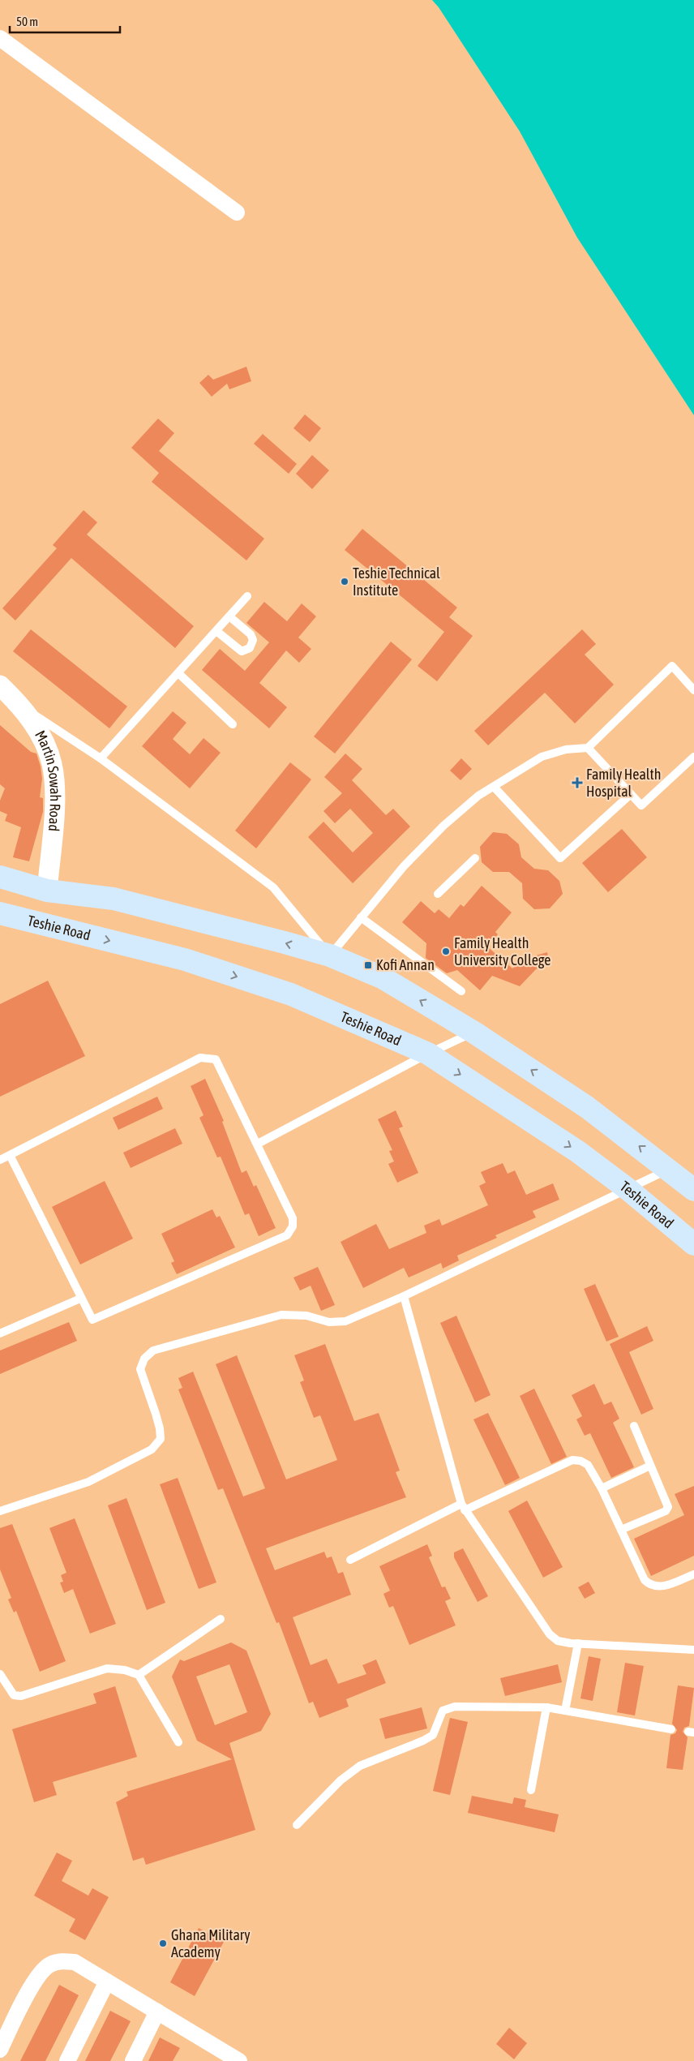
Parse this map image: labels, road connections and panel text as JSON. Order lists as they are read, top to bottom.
{
  "streets": {
    "main road": ["Teshie Road"],
    "street": ["Martin Sowah Road"]
  },
  "places": {
    "other": ["Teshie Technical Institute", "Family Health University College", "Ghana Military Academy"],
    "health": ["Family Health Hospital"],
    "transit": ["Kofi Annan"]
  },
  "scale_bar": "50 m"
}
